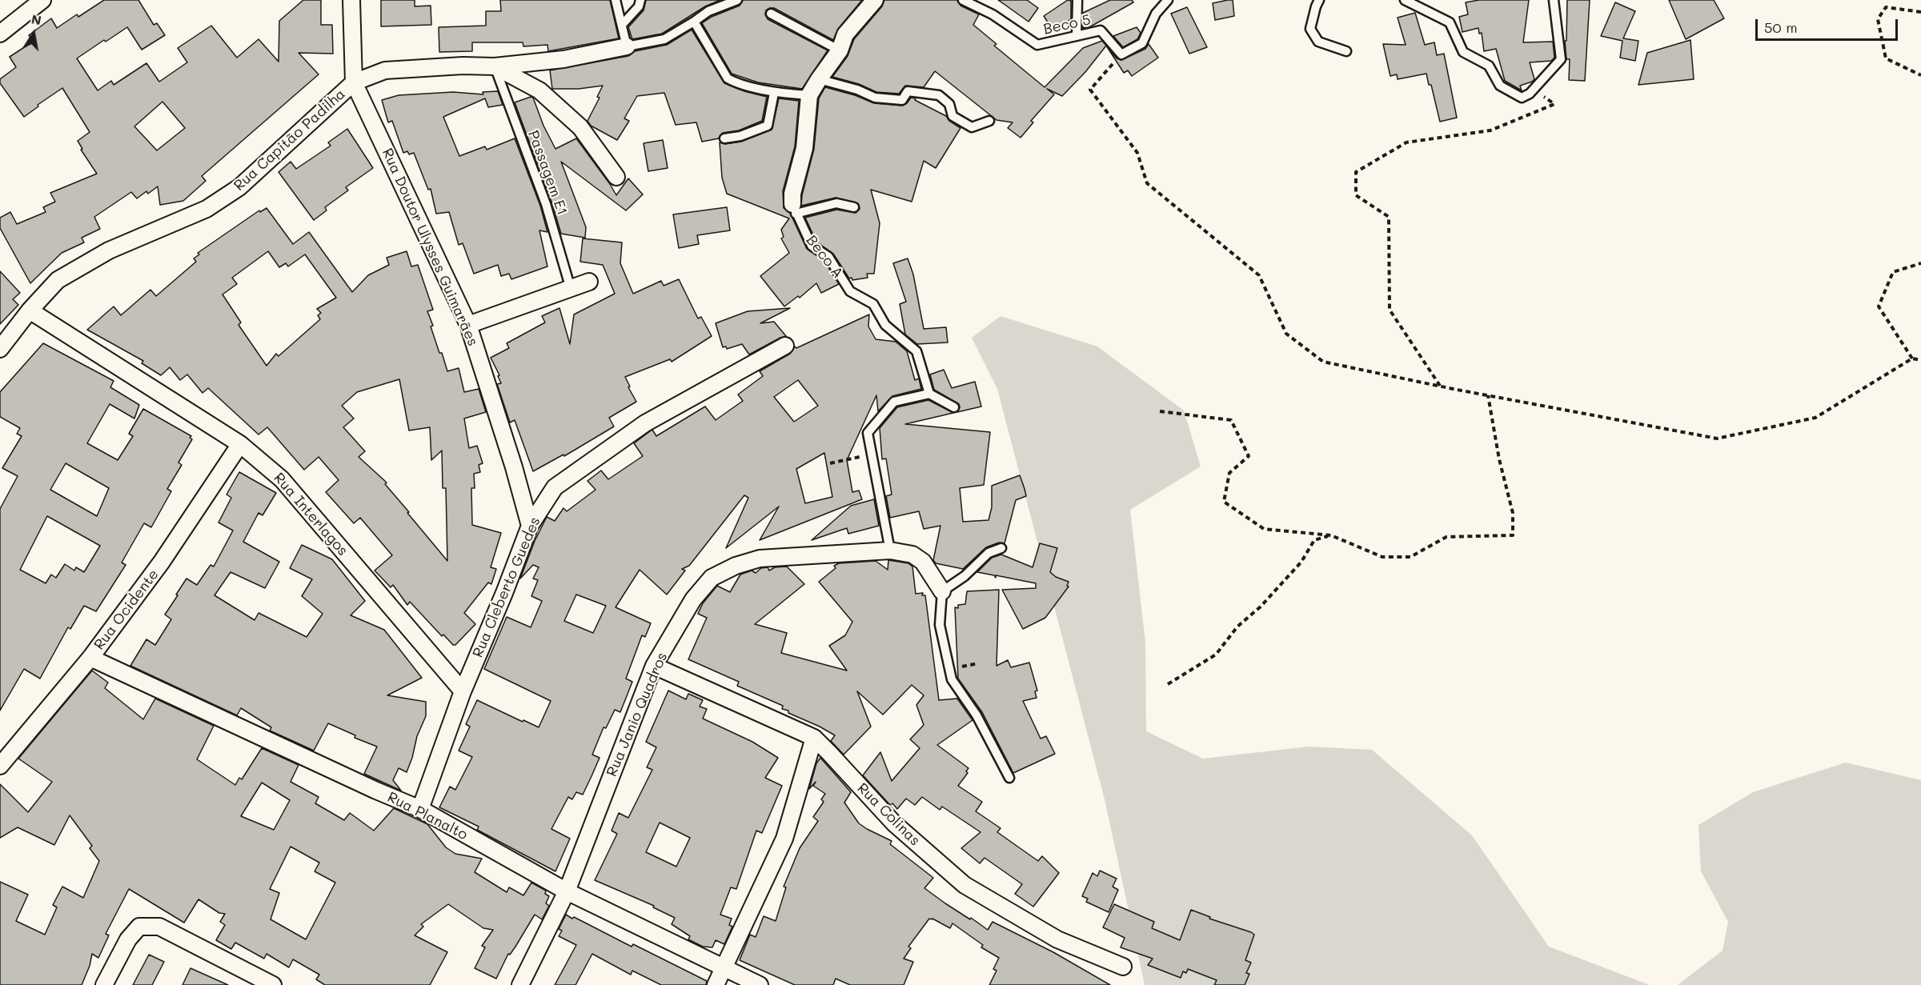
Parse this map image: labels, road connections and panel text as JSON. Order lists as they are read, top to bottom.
{
  "streets": {
    "street": [
      "Rua Capitão Padilha",
      "Rua Doutor Ulysses Guimarães",
      "Rua Interlagos",
      "Rua Cleberto Guedes",
      "Rua Ocidente",
      "Rua Janio Quadros",
      "Rua Colinas",
      "Rua Planalto"
    ],
    "lane": ["Beco 5", "Passagem E1", "Beco A"]
  },
  "crossings": [
    ["Rua Capitão Padilha", "Passagem E1"],
    ["Rua Capitão Padilha", "Rua Doutor Ulysses Guimarães"],
    ["Rua Capitão Padilha", "Rua Interlagos"],
    ["Rua Doutor Ulysses Guimarães", "Rua Cleberto Guedes"],
    ["Rua Interlagos", "Rua Cleberto Guedes"],
    ["Rua Interlagos", "Rua Ocidente"],
    ["Rua Cleberto Guedes", "Rua Planalto"],
    ["Rua Ocidente", "Rua Planalto"],
    ["Rua Janio Quadros", "Rua Colinas"],
    ["Rua Janio Quadros", "Rua Planalto"]
  ],
  "scale_bar": "50 m",
  "north": "top"
}
